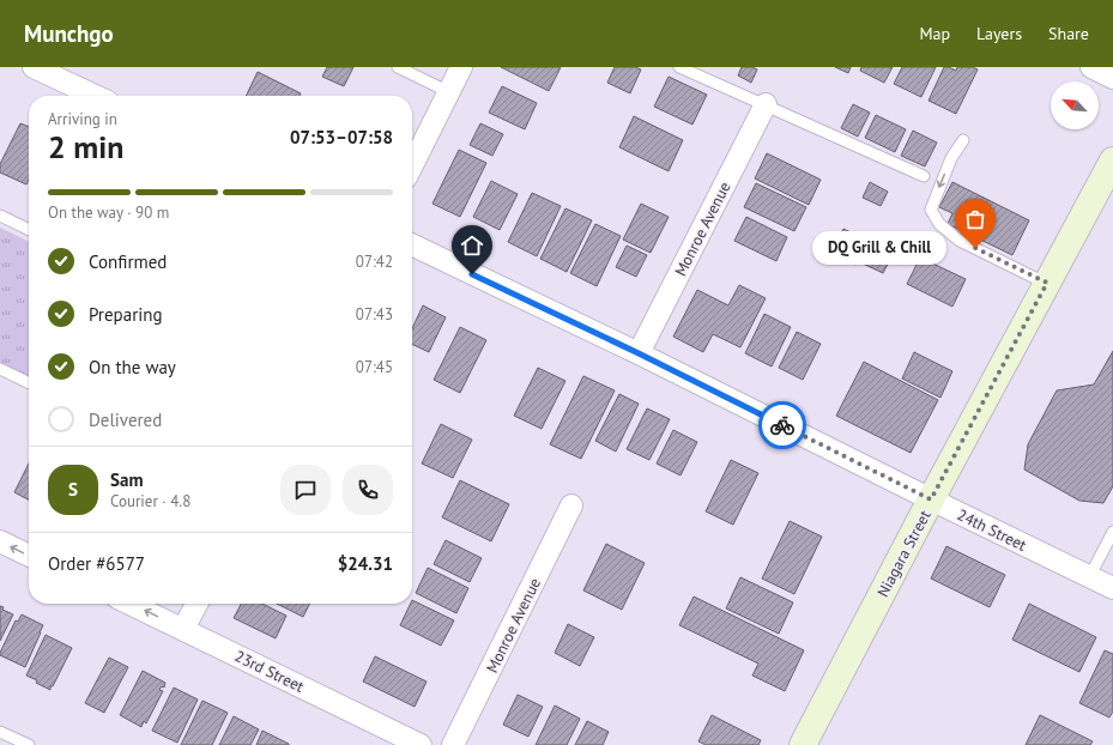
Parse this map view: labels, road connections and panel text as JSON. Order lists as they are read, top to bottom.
{
  "streets": {
    "street": [
      "Monroe Avenue",
      "24th Street",
      "Niagara Street",
      "23rd Street"
    ]
  },
  "crossings": [
    ["Monroe Avenue", "24th Street"],
    ["24th Street", "Niagara Street"]
  ],
  "places": ["DQ Grill & Chill"],
  "north": "top left",
  "page": {
    "header": "Munchgo",
    "nav": ["Map", "Layers", "Share"],
    "heading": ["2 min", "Arriving in", "07:53–07:58"],
    "panel": [
      "Sam",
      "Courier · 4.8",
      "Order #6577",
      "$24.31"
    ],
    "bar": "On the way · 90 m",
    "bubble": "DQ Grill & Chill",
    "list": [
      ["Confirmed", "07:42"],
      ["Preparing", "07:43"],
      ["On the way", "07:45"],
      "Delivered"
    ],
    "round": "S"
  }
}
